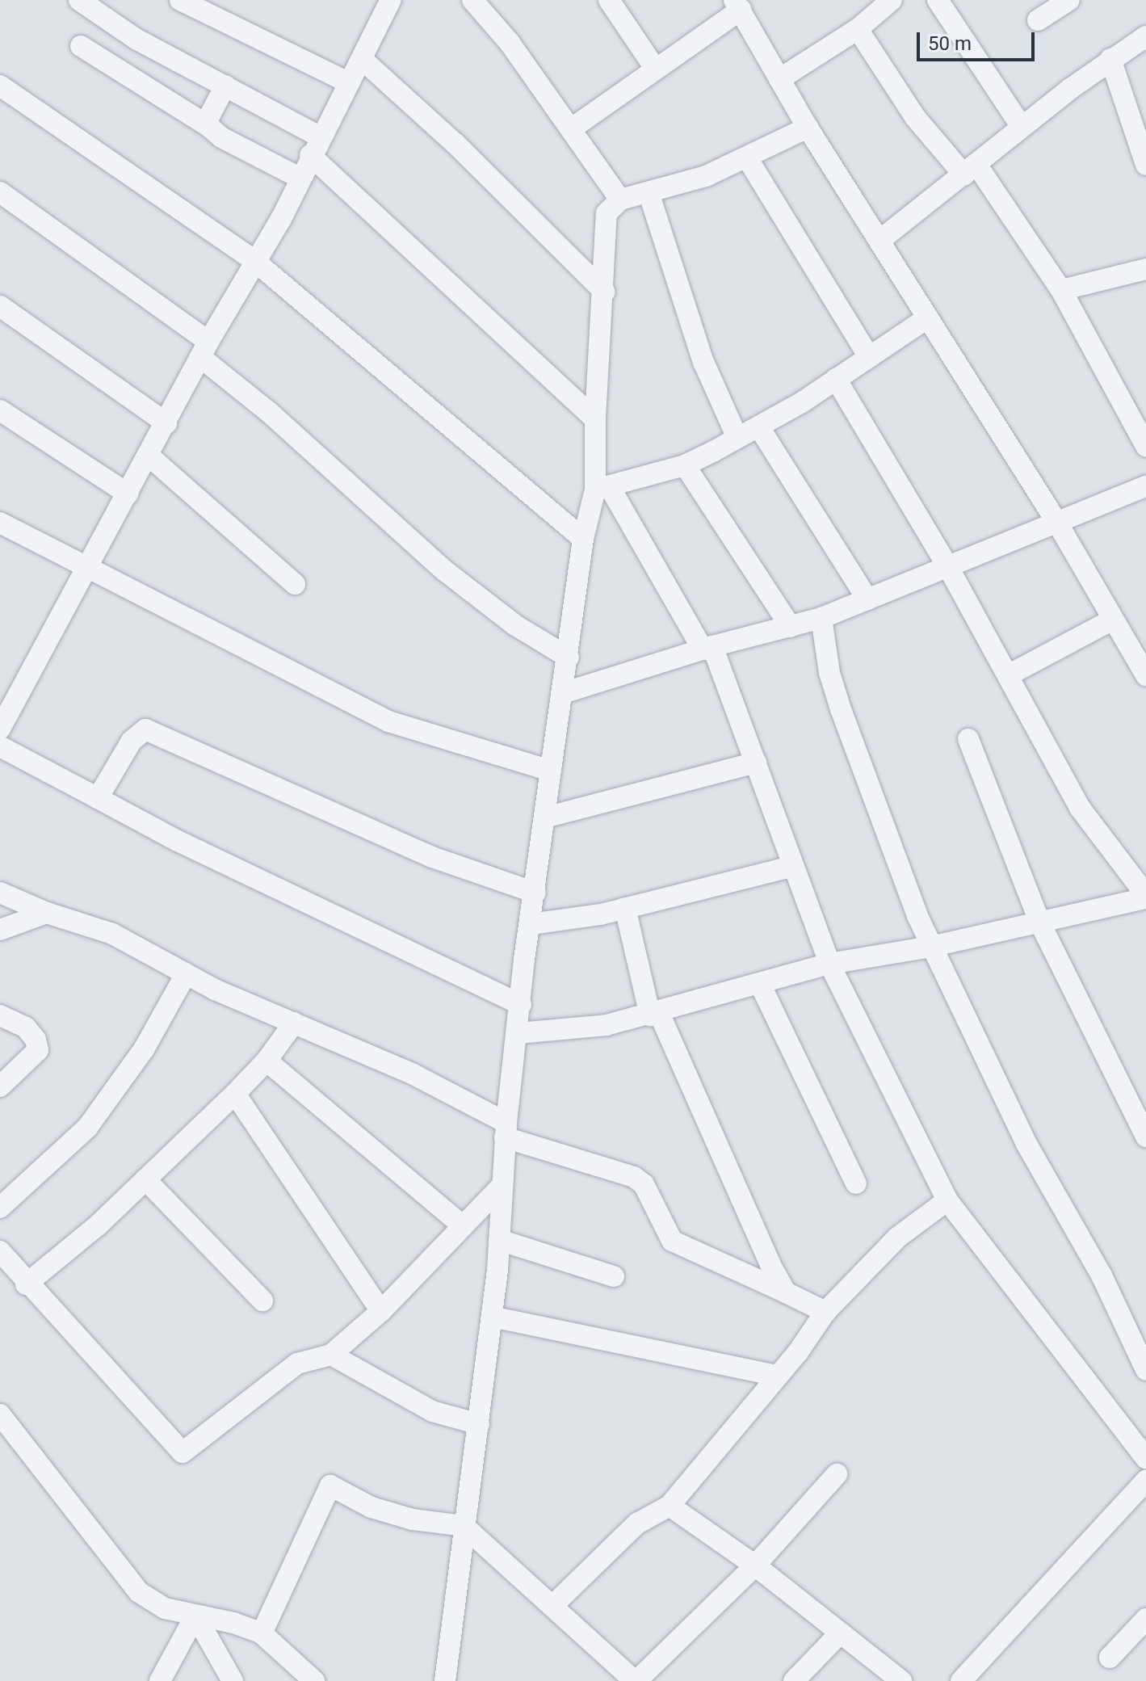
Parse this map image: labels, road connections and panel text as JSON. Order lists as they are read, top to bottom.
{
  "scale_bar": "50 m"
}
